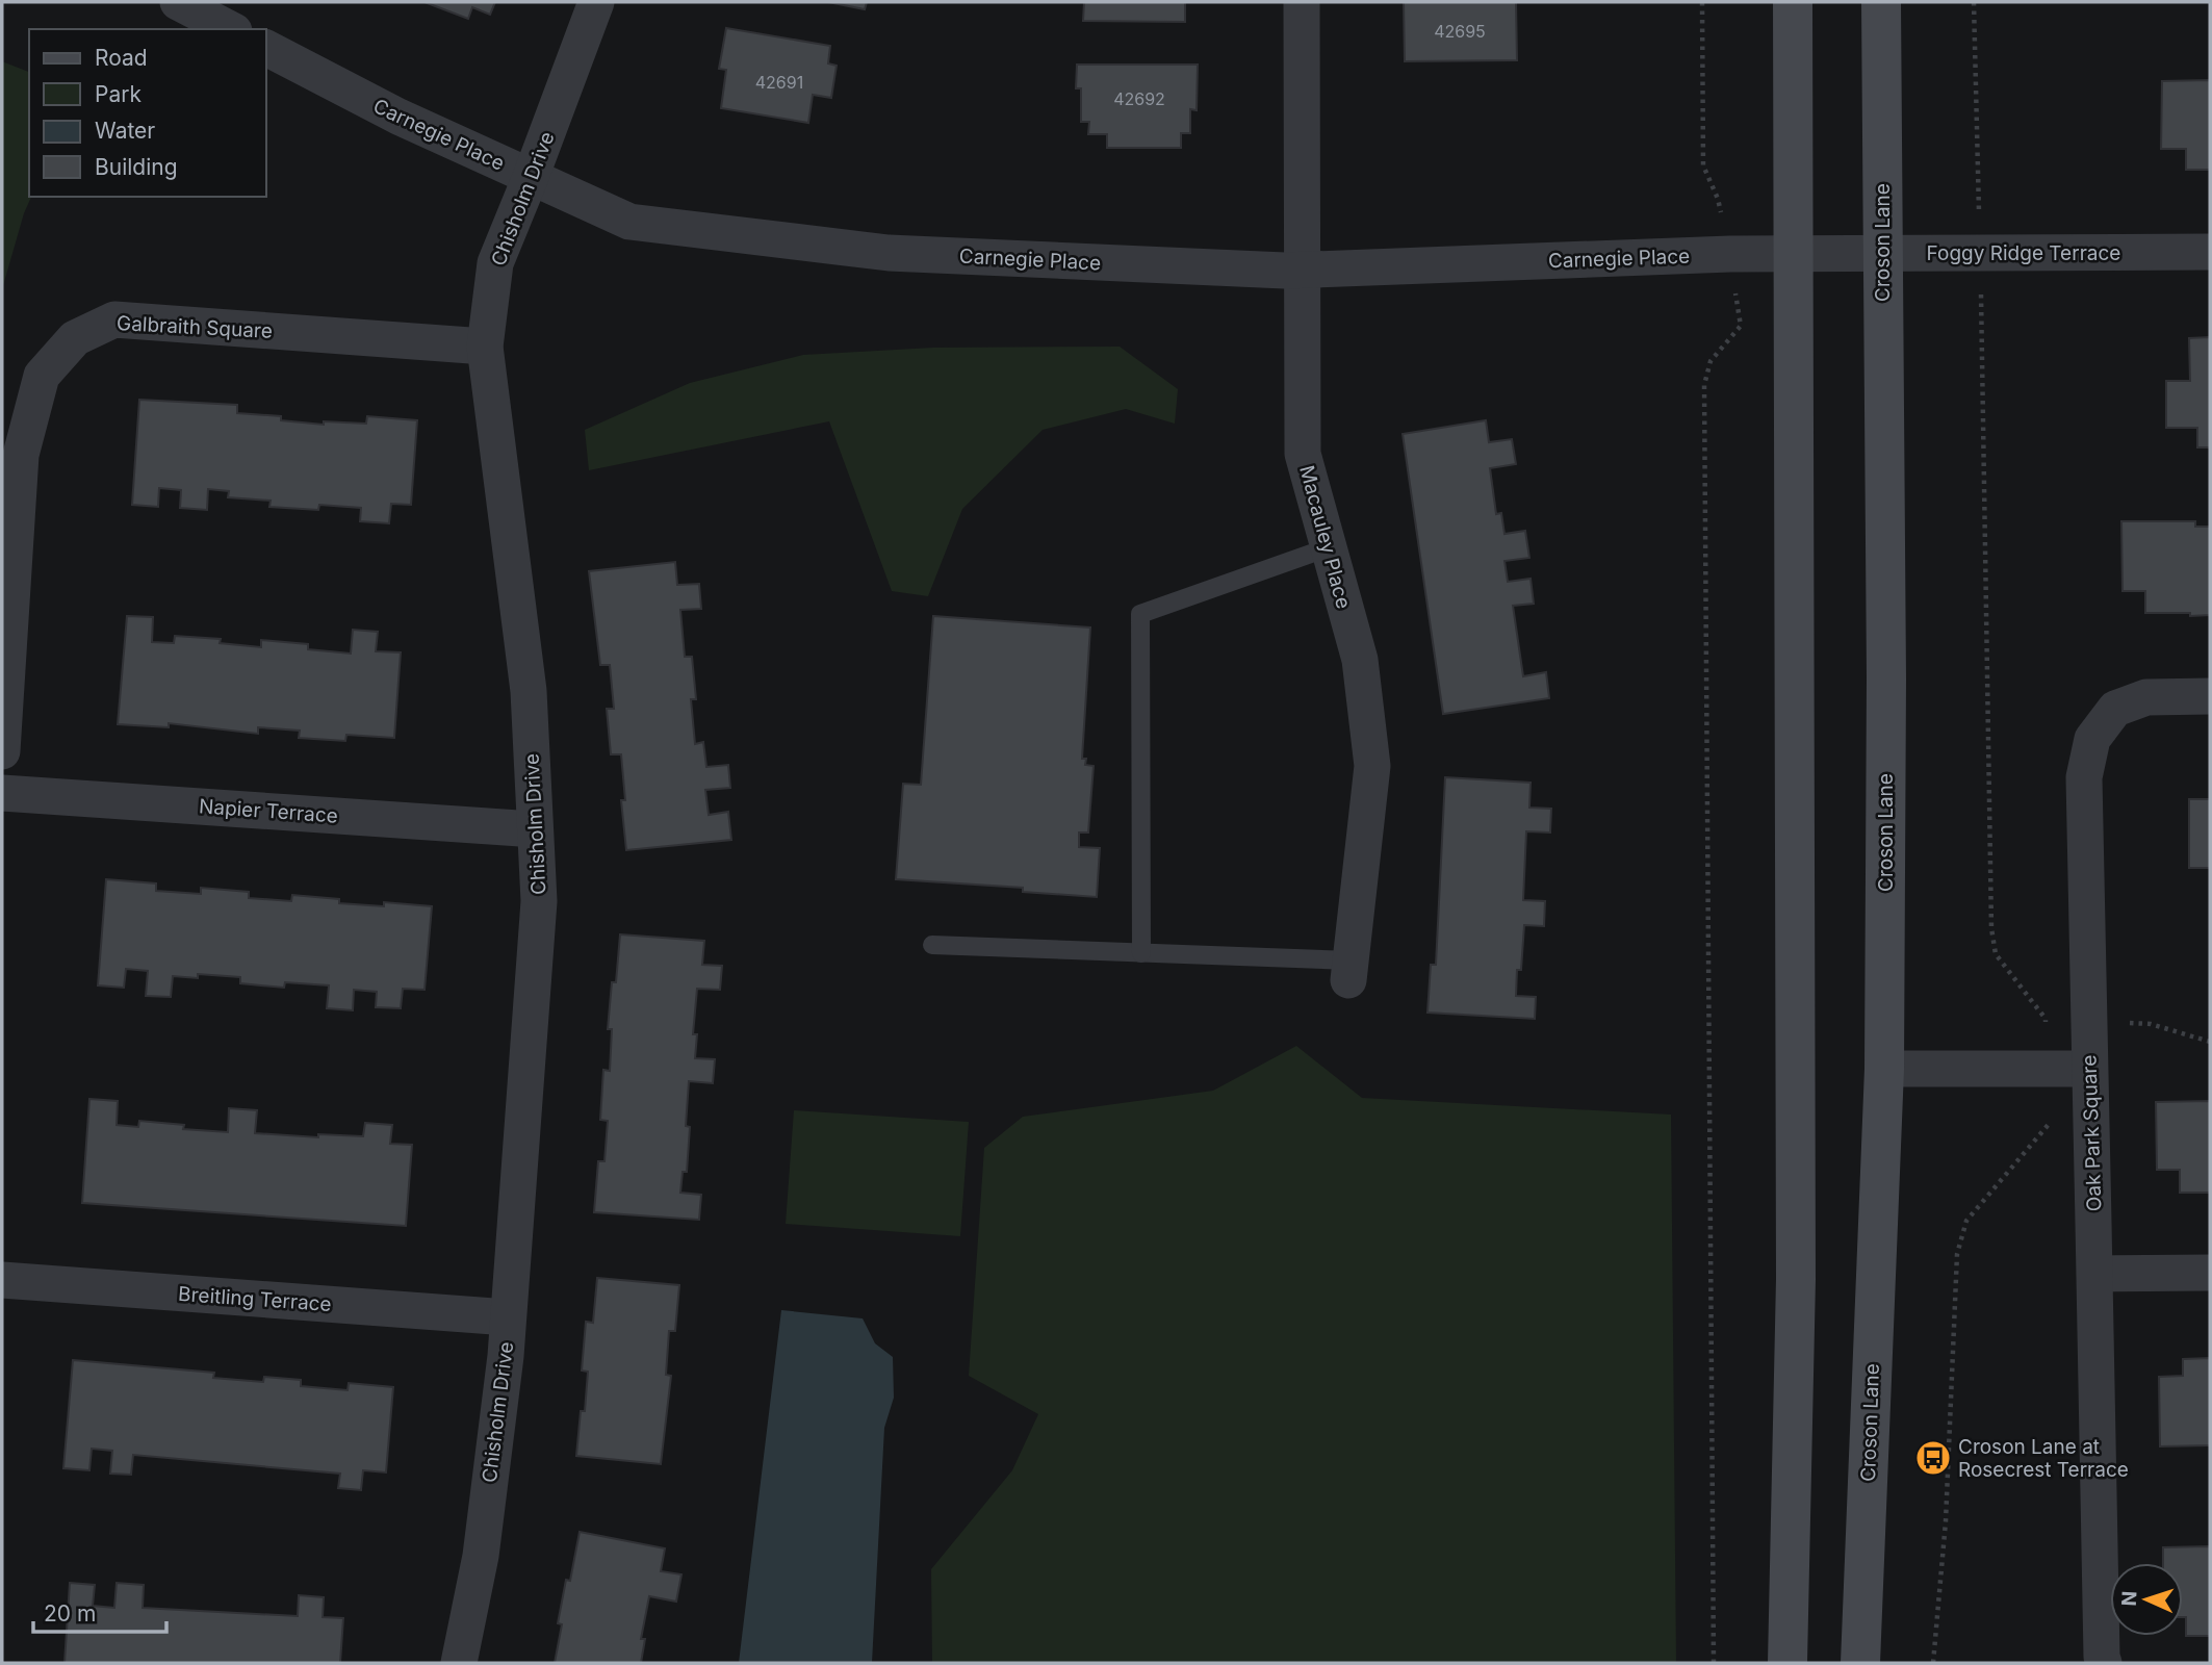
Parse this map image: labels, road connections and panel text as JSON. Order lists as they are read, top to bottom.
{
  "streets": {
    "main road": ["Croson Lane"],
    "street": [
      "Carnegie Place",
      "Chisholm Drive",
      "Foggy Ridge Terrace",
      "Galbraith Square",
      "Macauley Place",
      "Napier Terrace",
      "Oak Park Square",
      "Breitling Terrace"
    ]
  },
  "crossings": [
    ["Carnegie Place", "Chisholm Drive"],
    ["Carnegie Place", "Foggy Ridge Terrace"],
    ["Carnegie Place", "Macauley Place"],
    ["Chisholm Drive", "Galbraith Square"],
    ["Chisholm Drive", "Napier Terrace"],
    ["Chisholm Drive", "Breitling Terrace"],
    ["Croson Lane", "Foggy Ridge Terrace"]
  ],
  "places": {
    "bus stop": ["Croson Lane at Rosecrest Terrace"]
  },
  "house_numbers": ["42695", "42691", "42692"],
  "legend": [
    "Road",
    "Park",
    "Water",
    "Building"
  ],
  "scale_bar": "20 m",
  "north": "left"
}
